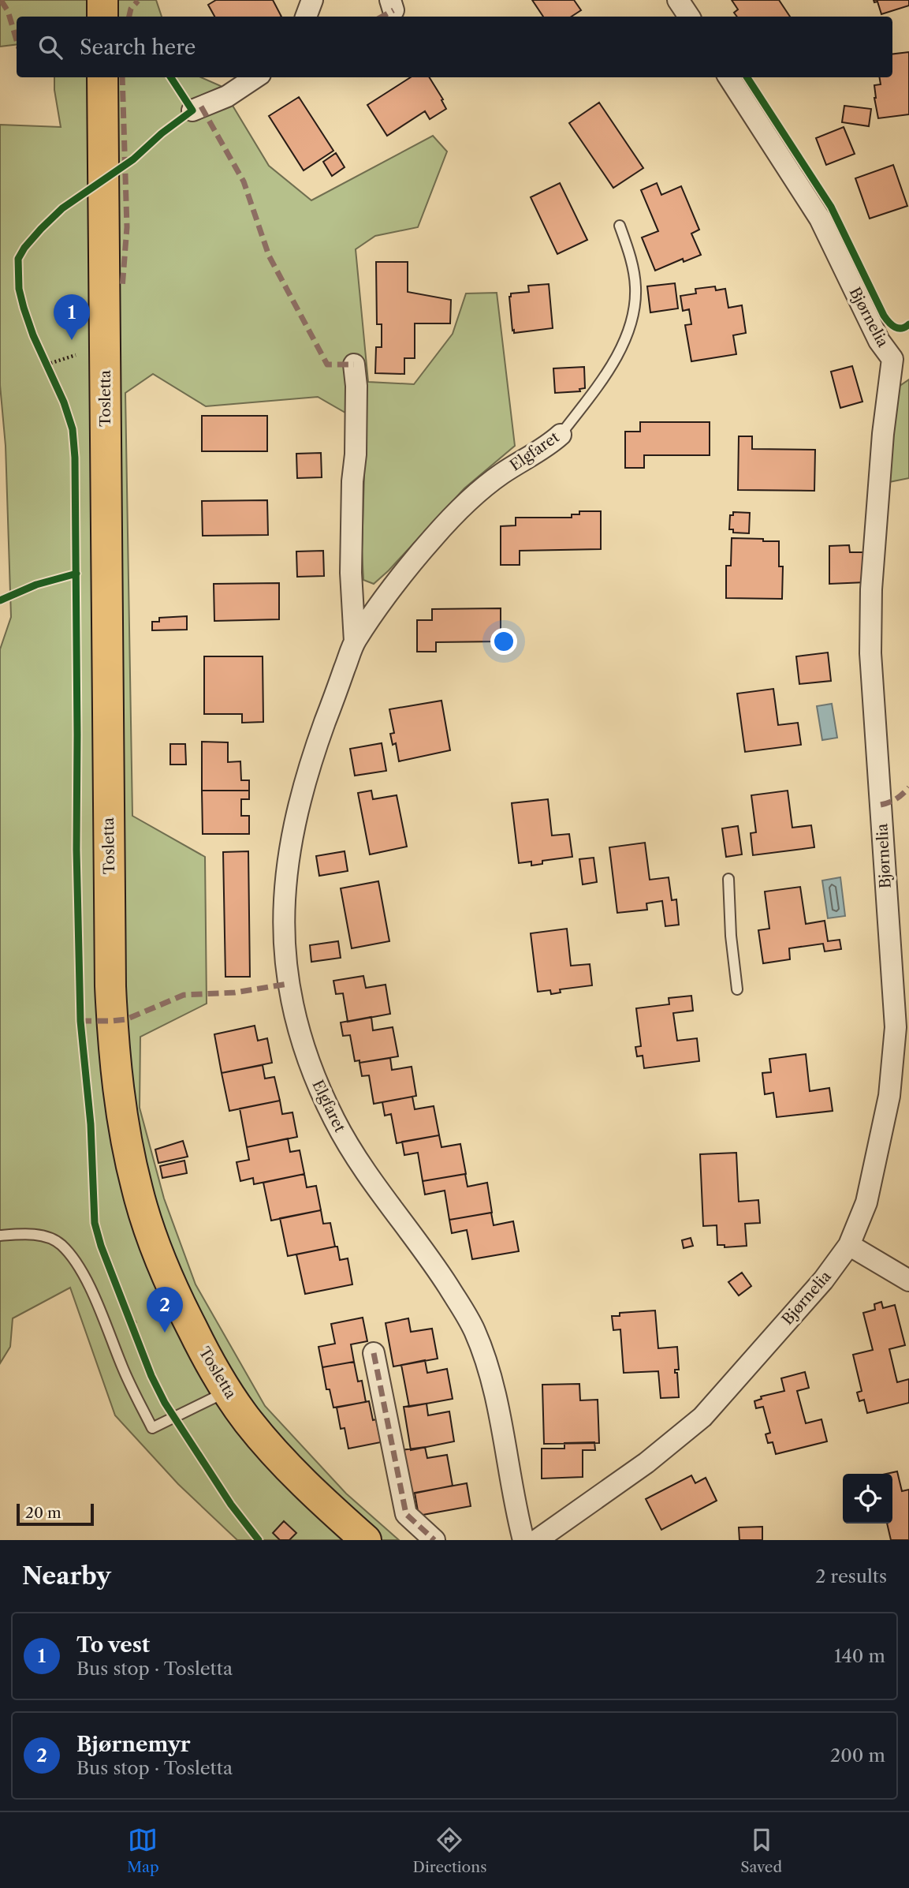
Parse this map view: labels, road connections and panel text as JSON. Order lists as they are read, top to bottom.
{
  "streets": {
    "main road": ["Tosletta"],
    "street": ["Bjørnelia", "Elgfaret"]
  },
  "scale_bar": "20 m",
  "page": {
    "search": "Search here",
    "pins": ["1", "2"],
    "scale": "20 m",
    "heading": ["Nearby", "2 results"],
    "list": [
      {
        "mark": "1",
        "name": "To vest",
        "note": "Bus stop · Tosletta",
        "value": "140 m"
      },
      {
        "mark": "2",
        "name": "Bjørnemyr",
        "note": "Bus stop · Tosletta",
        "value": "200 m"
      }
    ],
    "nav": ["Map", "Directions", "Saved"]
  }
}
